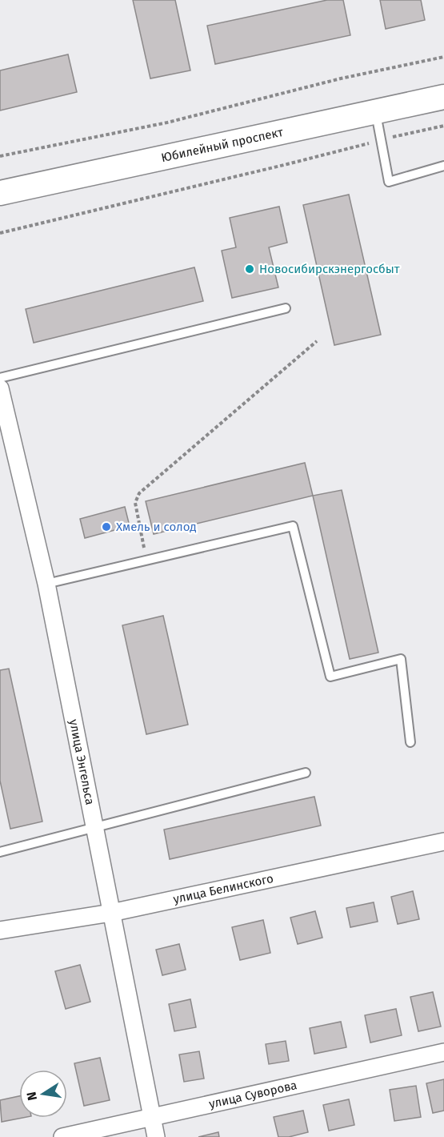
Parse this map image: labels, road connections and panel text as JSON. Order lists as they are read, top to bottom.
{
  "streets": {
    "main road": ["Юбилейный проспект"],
    "street": ["улица Энгельса", "улица Белинского", "улица Суворова"]
  },
  "crossings": [
    ["улица Энгельса", "улица Белинского"],
    ["улица Энгельса", "улица Суворова"]
  ],
  "places": ["Новосибирскэнергосбыт", "Хмель и солод"],
  "north": "left"
}
